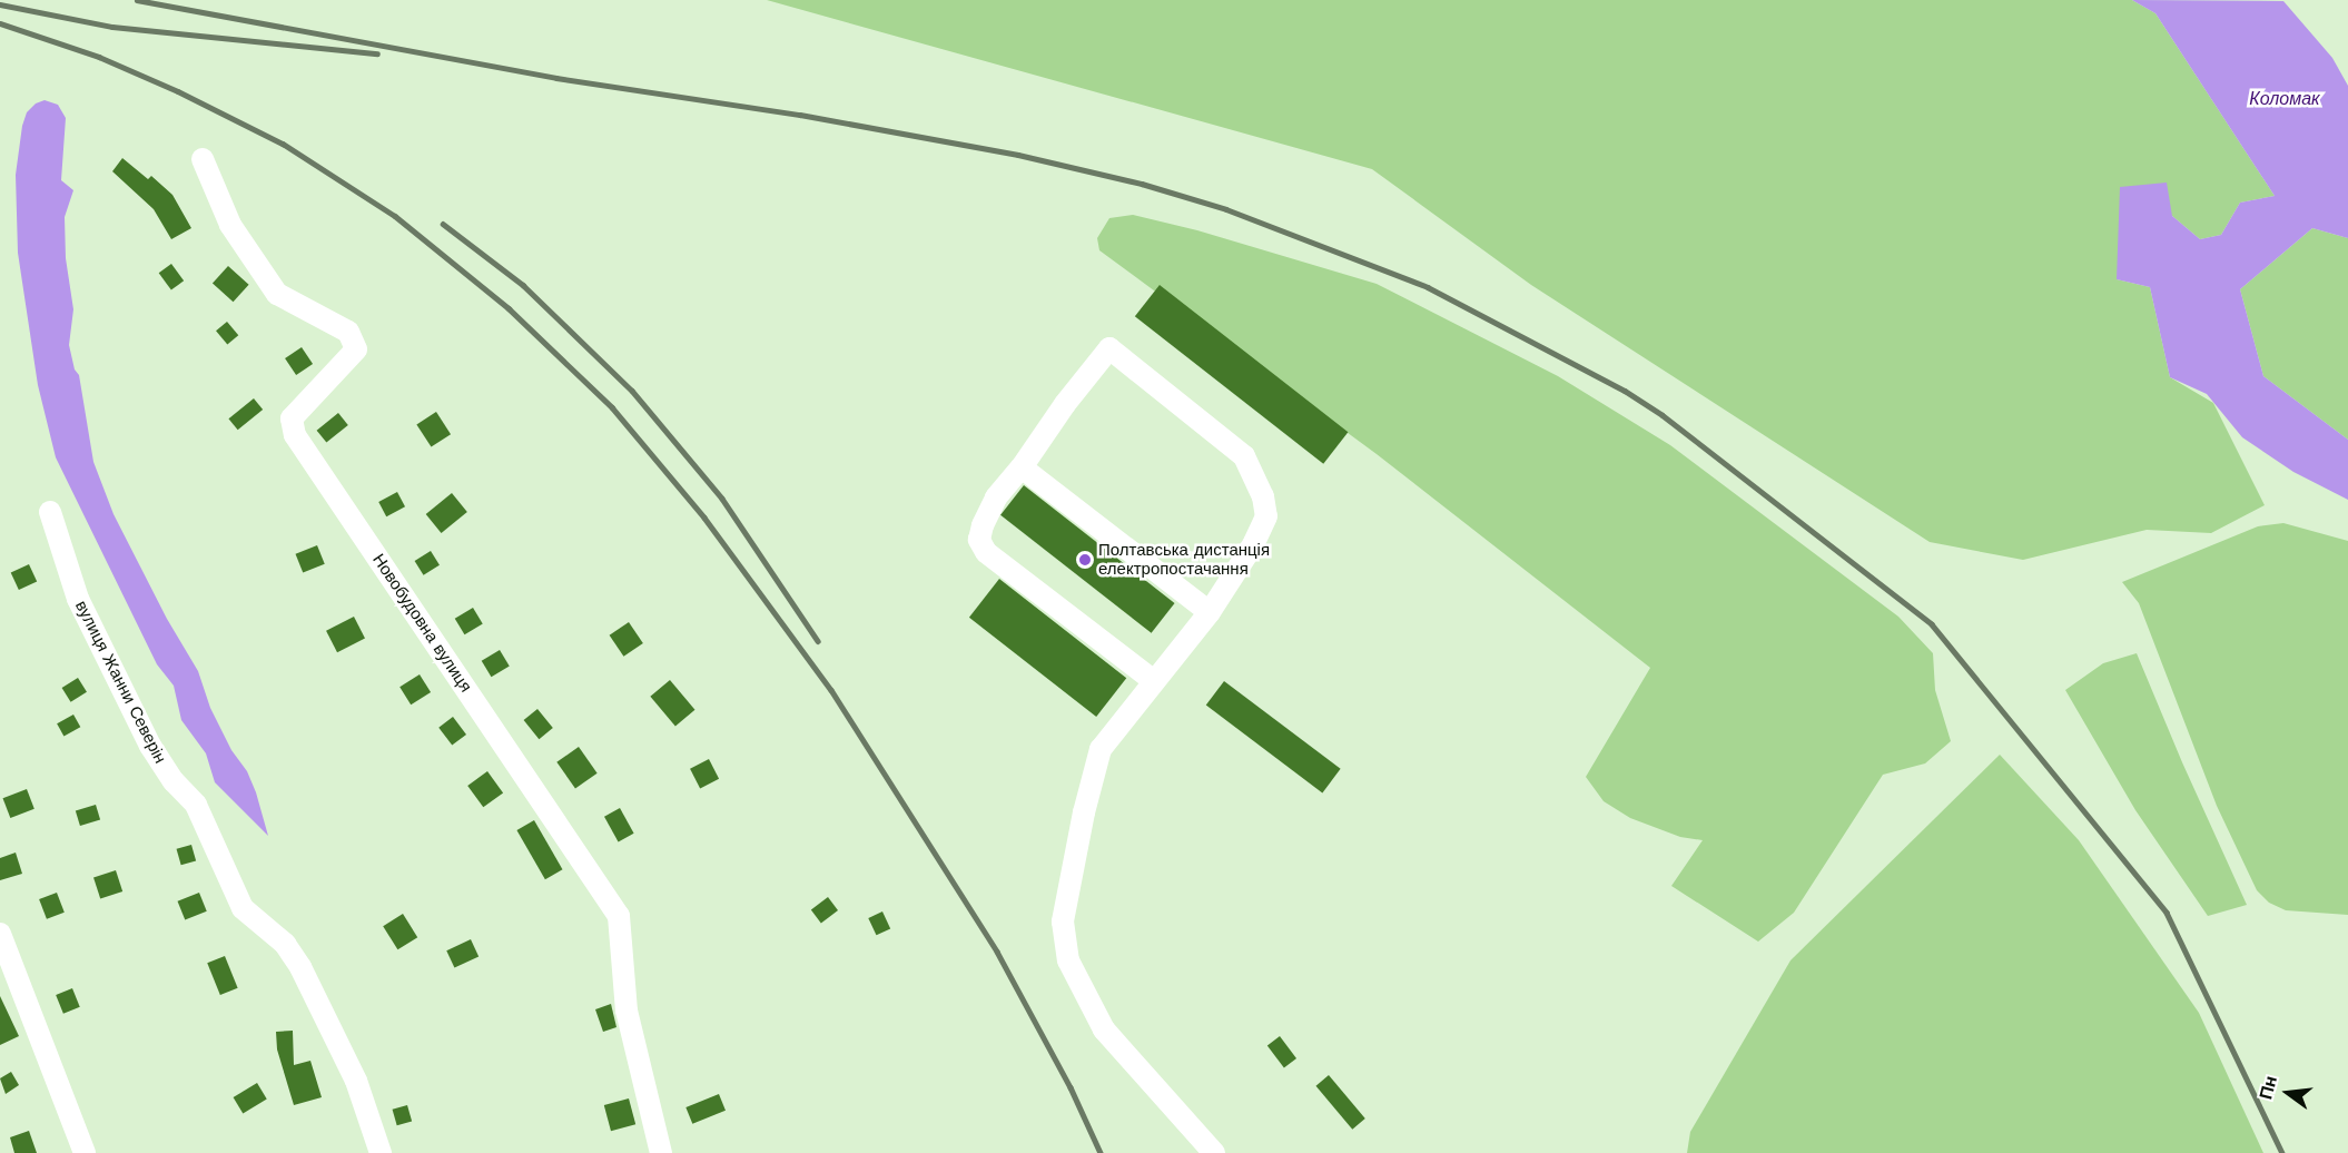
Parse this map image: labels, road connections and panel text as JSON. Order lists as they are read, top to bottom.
{
  "streets": {
    "street": ["Новобудовна вулиця", "вулиця Жанни Северін"]
  },
  "water": ["Коломак"],
  "places": ["Полтавська дистанція електропостачання"],
  "north": "left"
}
